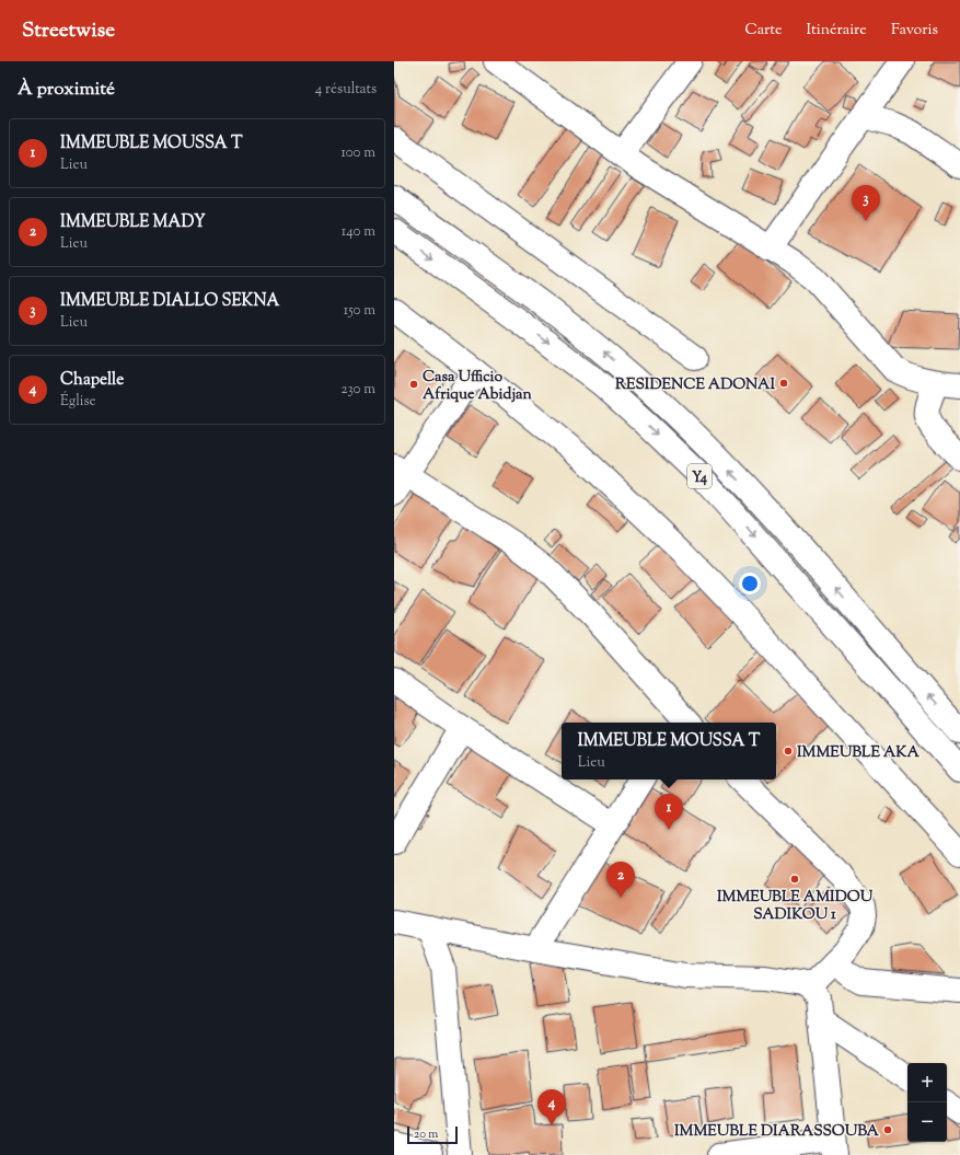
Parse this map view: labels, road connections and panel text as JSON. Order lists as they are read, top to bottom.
{
  "streets": {
    "main road": ["Y4"]
  },
  "places": [
    "RESIDENCE ADONAI",
    "Casa Ufficio Afrique Abidjan",
    "IMMEUBLE AKA",
    "IMMEUBLE AMIDOU SADIKOU 1",
    "IMMEUBLE DIARASSOUBA"
  ],
  "scale_bar": "20 m",
  "page": {
    "header": "Streetwise",
    "nav": ["Carte", "Itinéraire", "Favoris"],
    "heading": ["À proximité", "4 résultats"],
    "list": [
      {
        "mark": "1",
        "name": "IMMEUBLE MOUSSA T",
        "note": "Lieu",
        "value": "100 m"
      },
      {
        "mark": "2",
        "name": "IMMEUBLE MADY",
        "note": "Lieu",
        "value": "140 m"
      },
      {
        "mark": "3",
        "name": "IMMEUBLE DIALLO SEKNA",
        "note": "Lieu",
        "value": "150 m"
      },
      {
        "mark": "4",
        "name": "Chapelle",
        "note": "Église",
        "value": "230 m"
      }
    ],
    "pins": [
      "3",
      "1",
      "2",
      "4"
    ],
    "popup": ["IMMEUBLE MOUSSA T", "Lieu"],
    "map_buttons": ["+", "−"],
    "scale": "20 m"
  }
}
